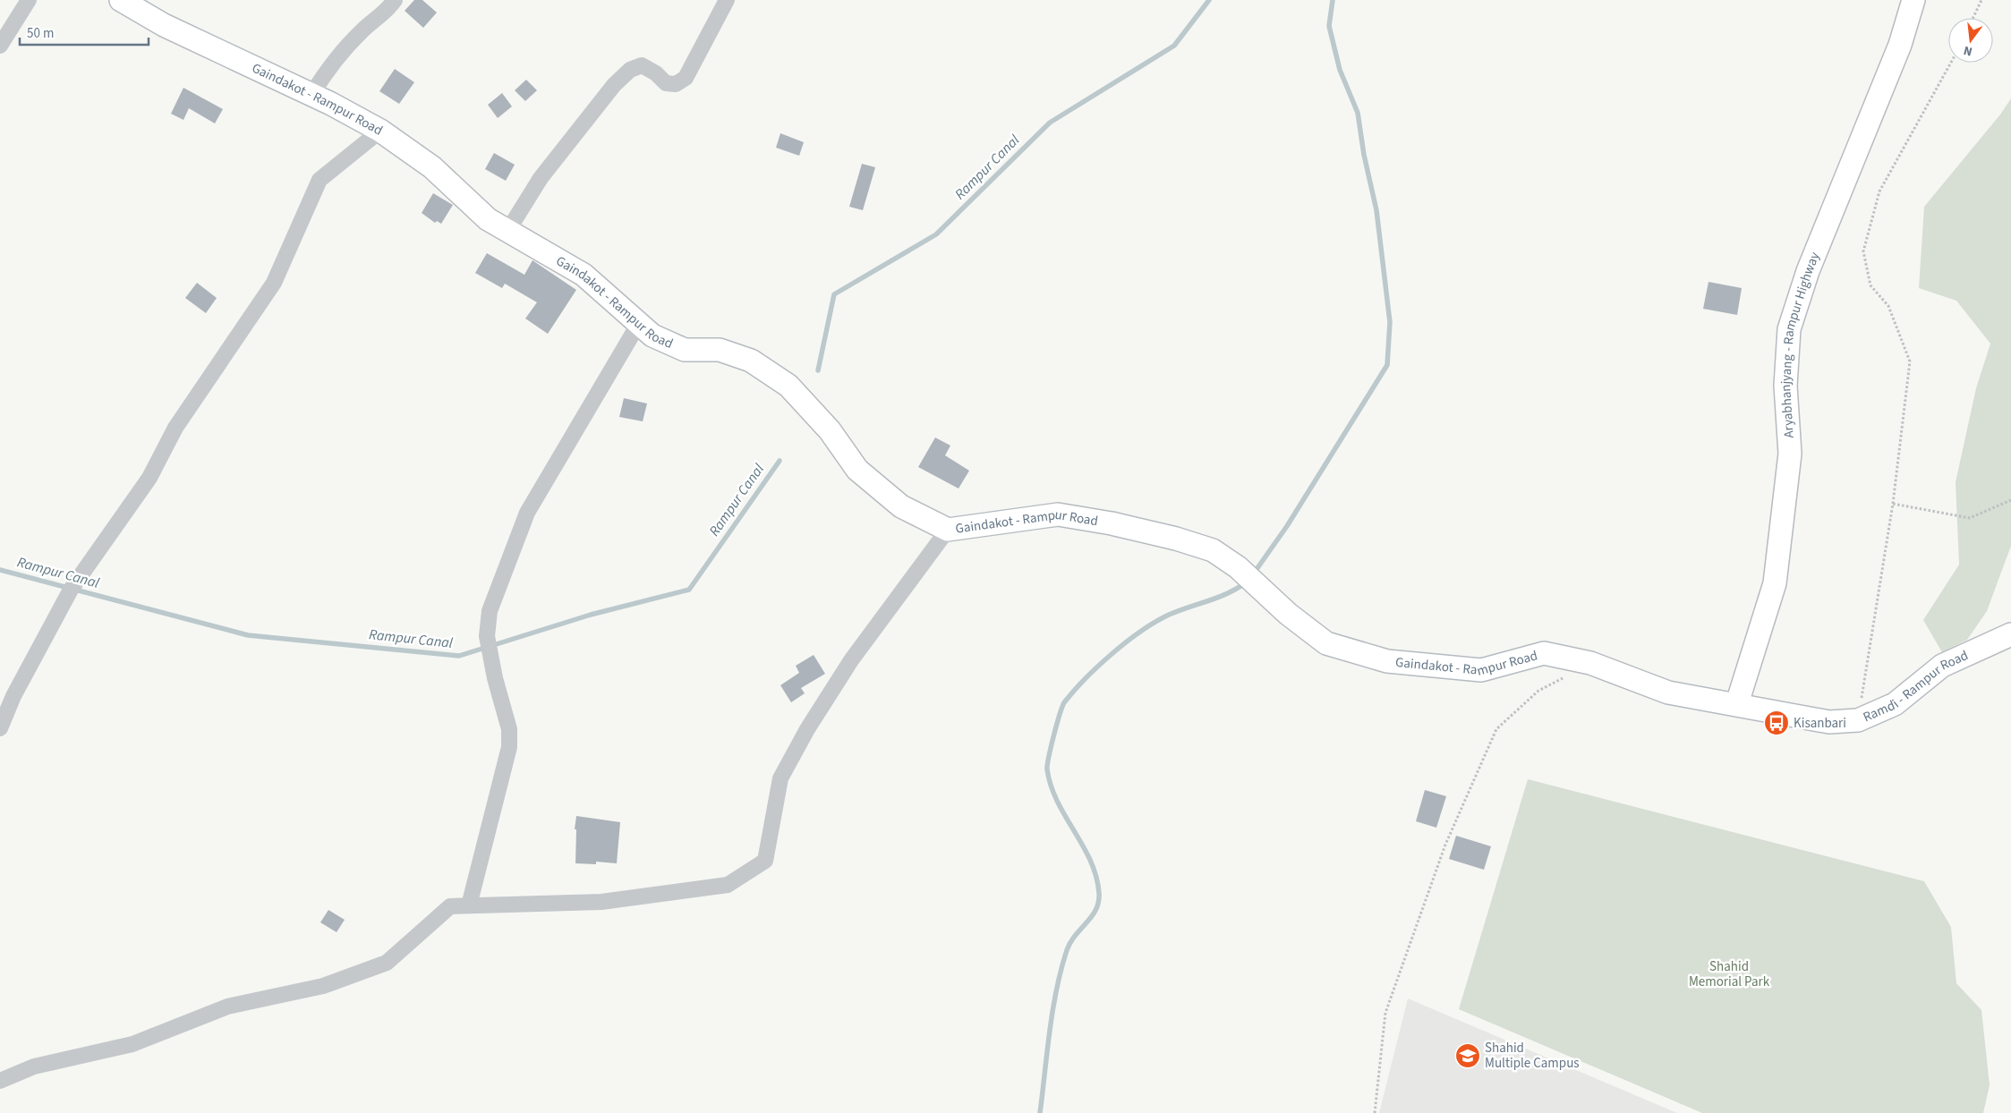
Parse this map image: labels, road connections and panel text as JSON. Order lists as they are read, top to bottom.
{
  "streets": {
    "main road": ["Gaindakot - Rampur Road", "Aryabhanjyang - Rampur Highway", "Ramdi - Rampur Road"]
  },
  "crossings": [
    ["Gaindakot - Rampur Road", "Aryabhanjyang - Rampur Highway"],
    ["Gaindakot - Rampur Road", "Ramdi - Rampur Road"],
    ["Aryabhanjyang - Rampur Highway", "Ramdi - Rampur Road"]
  ],
  "water": ["Rampur Canal"],
  "parks": ["Shahid Memorial Park"],
  "places": {
    "bus stop": ["Kisanbari"],
    "school or university": ["Shahid Multiple Campus"]
  },
  "scale_bar": "50 m",
  "north": "bottom"
}
